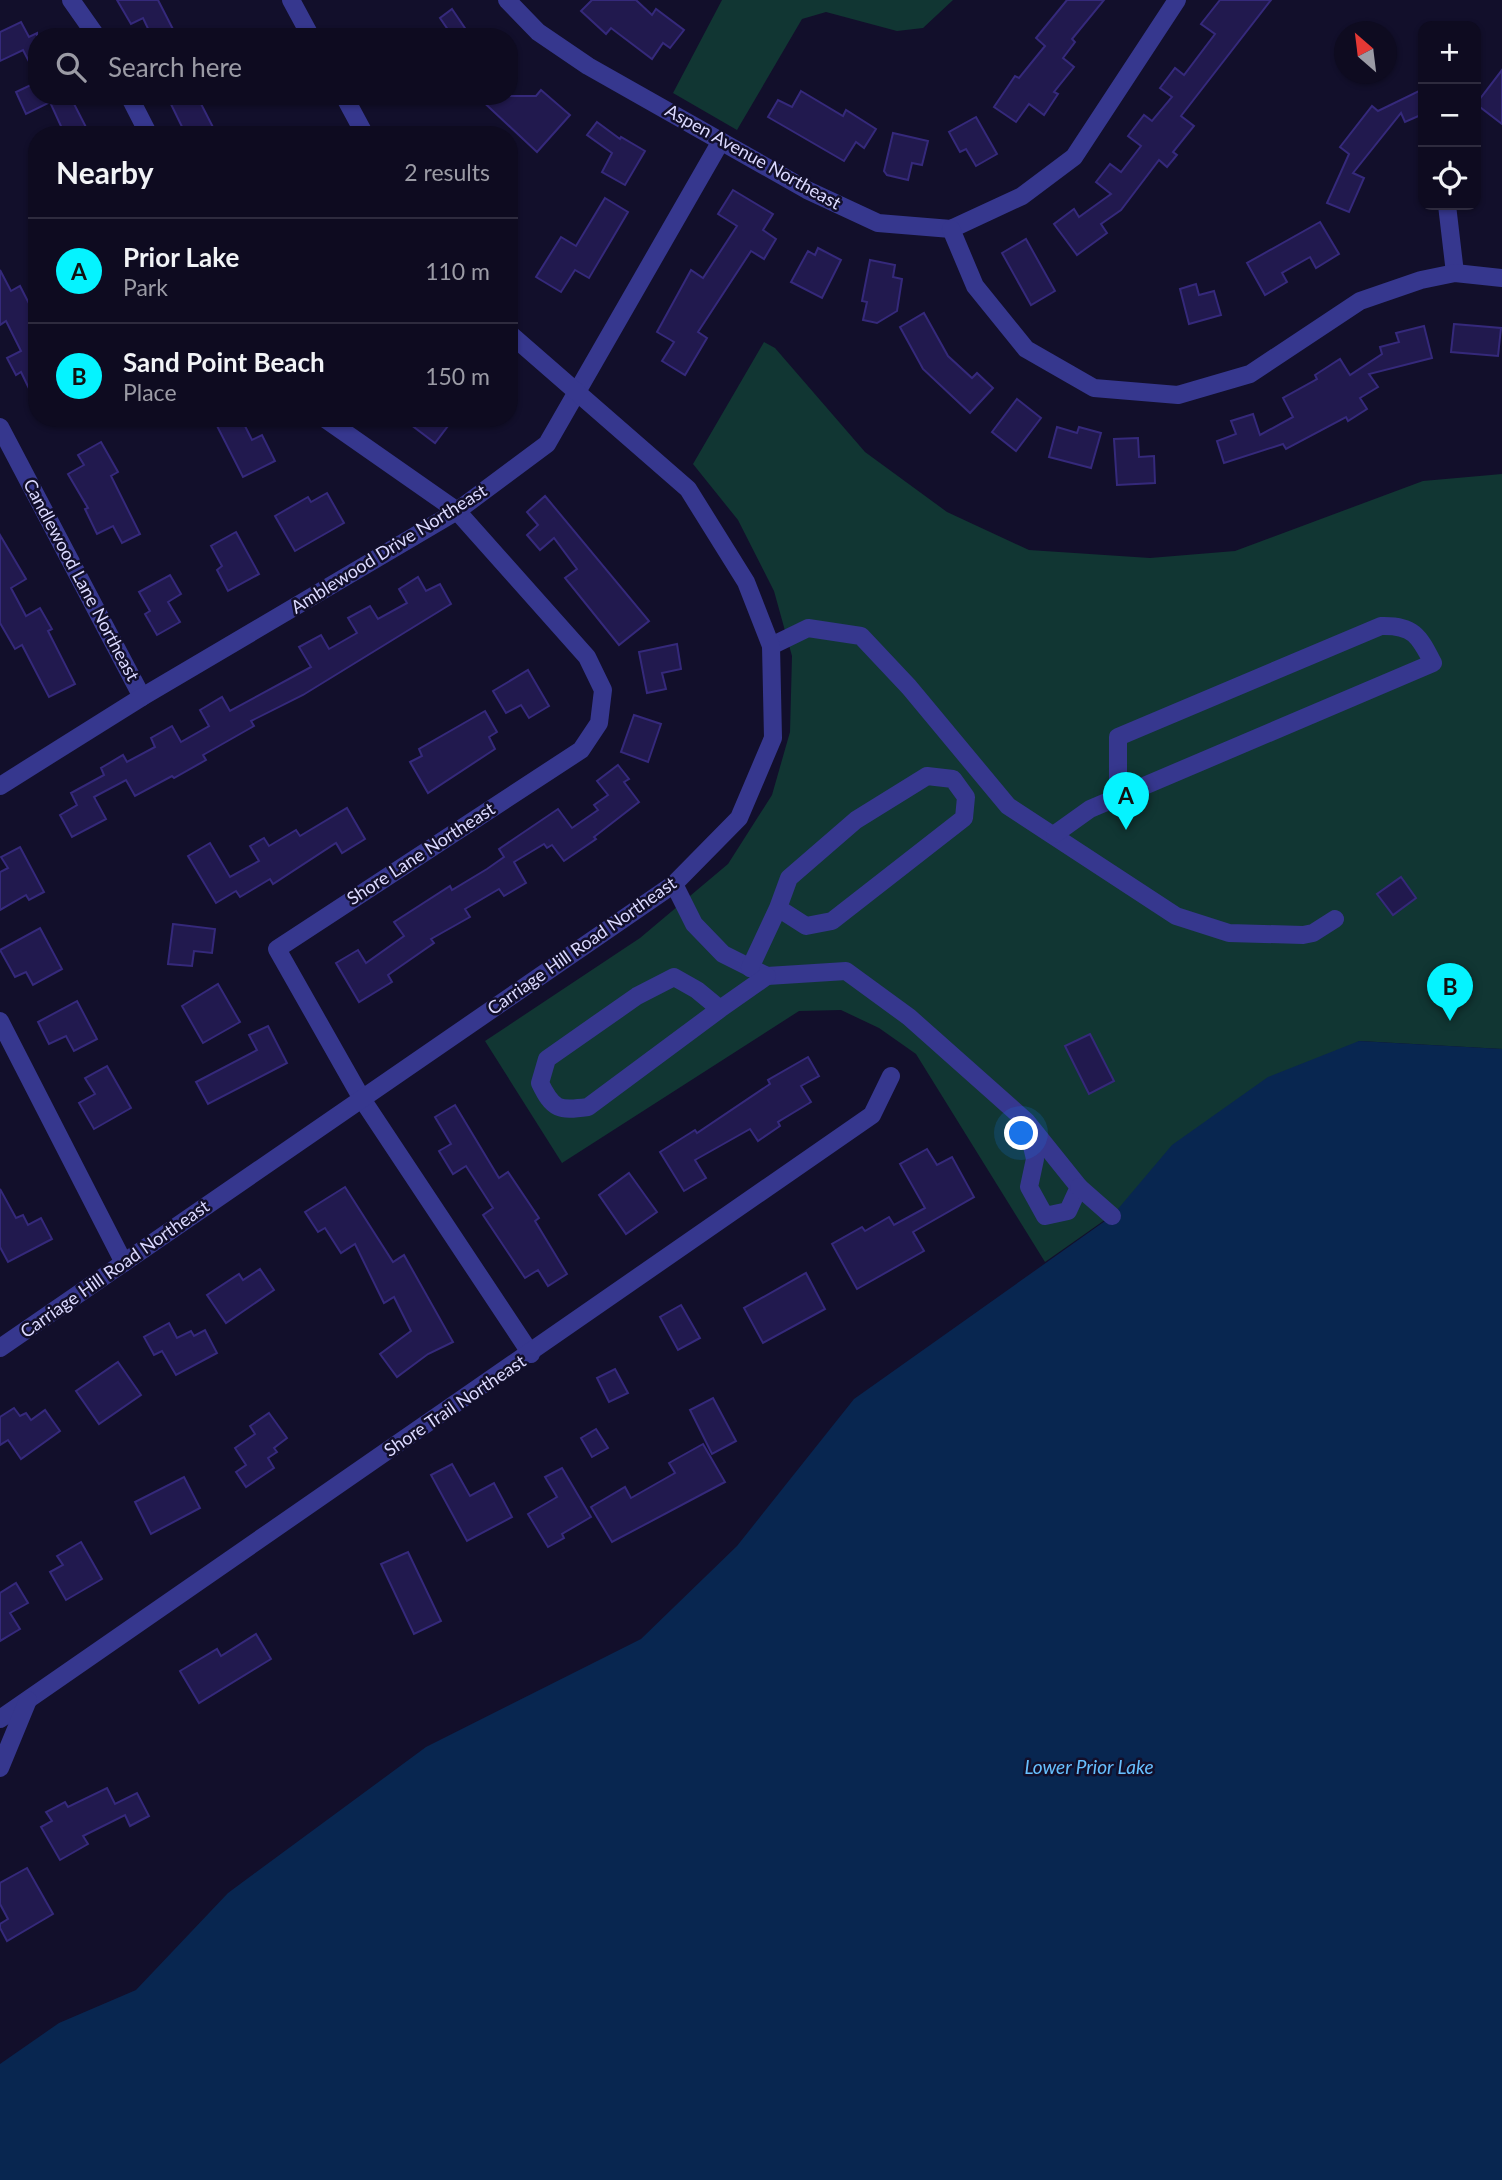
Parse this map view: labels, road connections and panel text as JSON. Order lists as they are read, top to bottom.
{
  "streets": {
    "street": [
      "Aspen Avenue Northeast",
      "Amblewood Drive Northeast",
      "Candlewood Lane Northeast",
      "Shore Lane Northeast",
      "Carriage Hill Road Northeast",
      "Shore Trail Northeast"
    ]
  },
  "crossings": [
    ["Aspen Avenue Northeast", "Amblewood Drive Northeast"],
    ["Amblewood Drive Northeast", "Candlewood Lane Northeast"],
    ["Amblewood Drive Northeast", "Shore Lane Northeast"],
    ["Amblewood Drive Northeast", "Carriage Hill Road Northeast"],
    ["Shore Lane Northeast", "Carriage Hill Road Northeast"],
    ["Shore Lane Northeast", "Shore Trail Northeast"]
  ],
  "water": ["Lower Prior Lake"],
  "north": "top left",
  "page": {
    "map_buttons": ["+", "−"],
    "search": "Search here",
    "heading": ["Nearby", "2 results"],
    "list": [
      {
        "mark": "A",
        "name": "Prior Lake",
        "note": "Park",
        "value": "110 m"
      },
      {
        "mark": "B",
        "name": "Sand Point Beach",
        "note": "Place",
        "value": "150 m"
      }
    ],
    "pins": ["A", "B"]
  }
}
